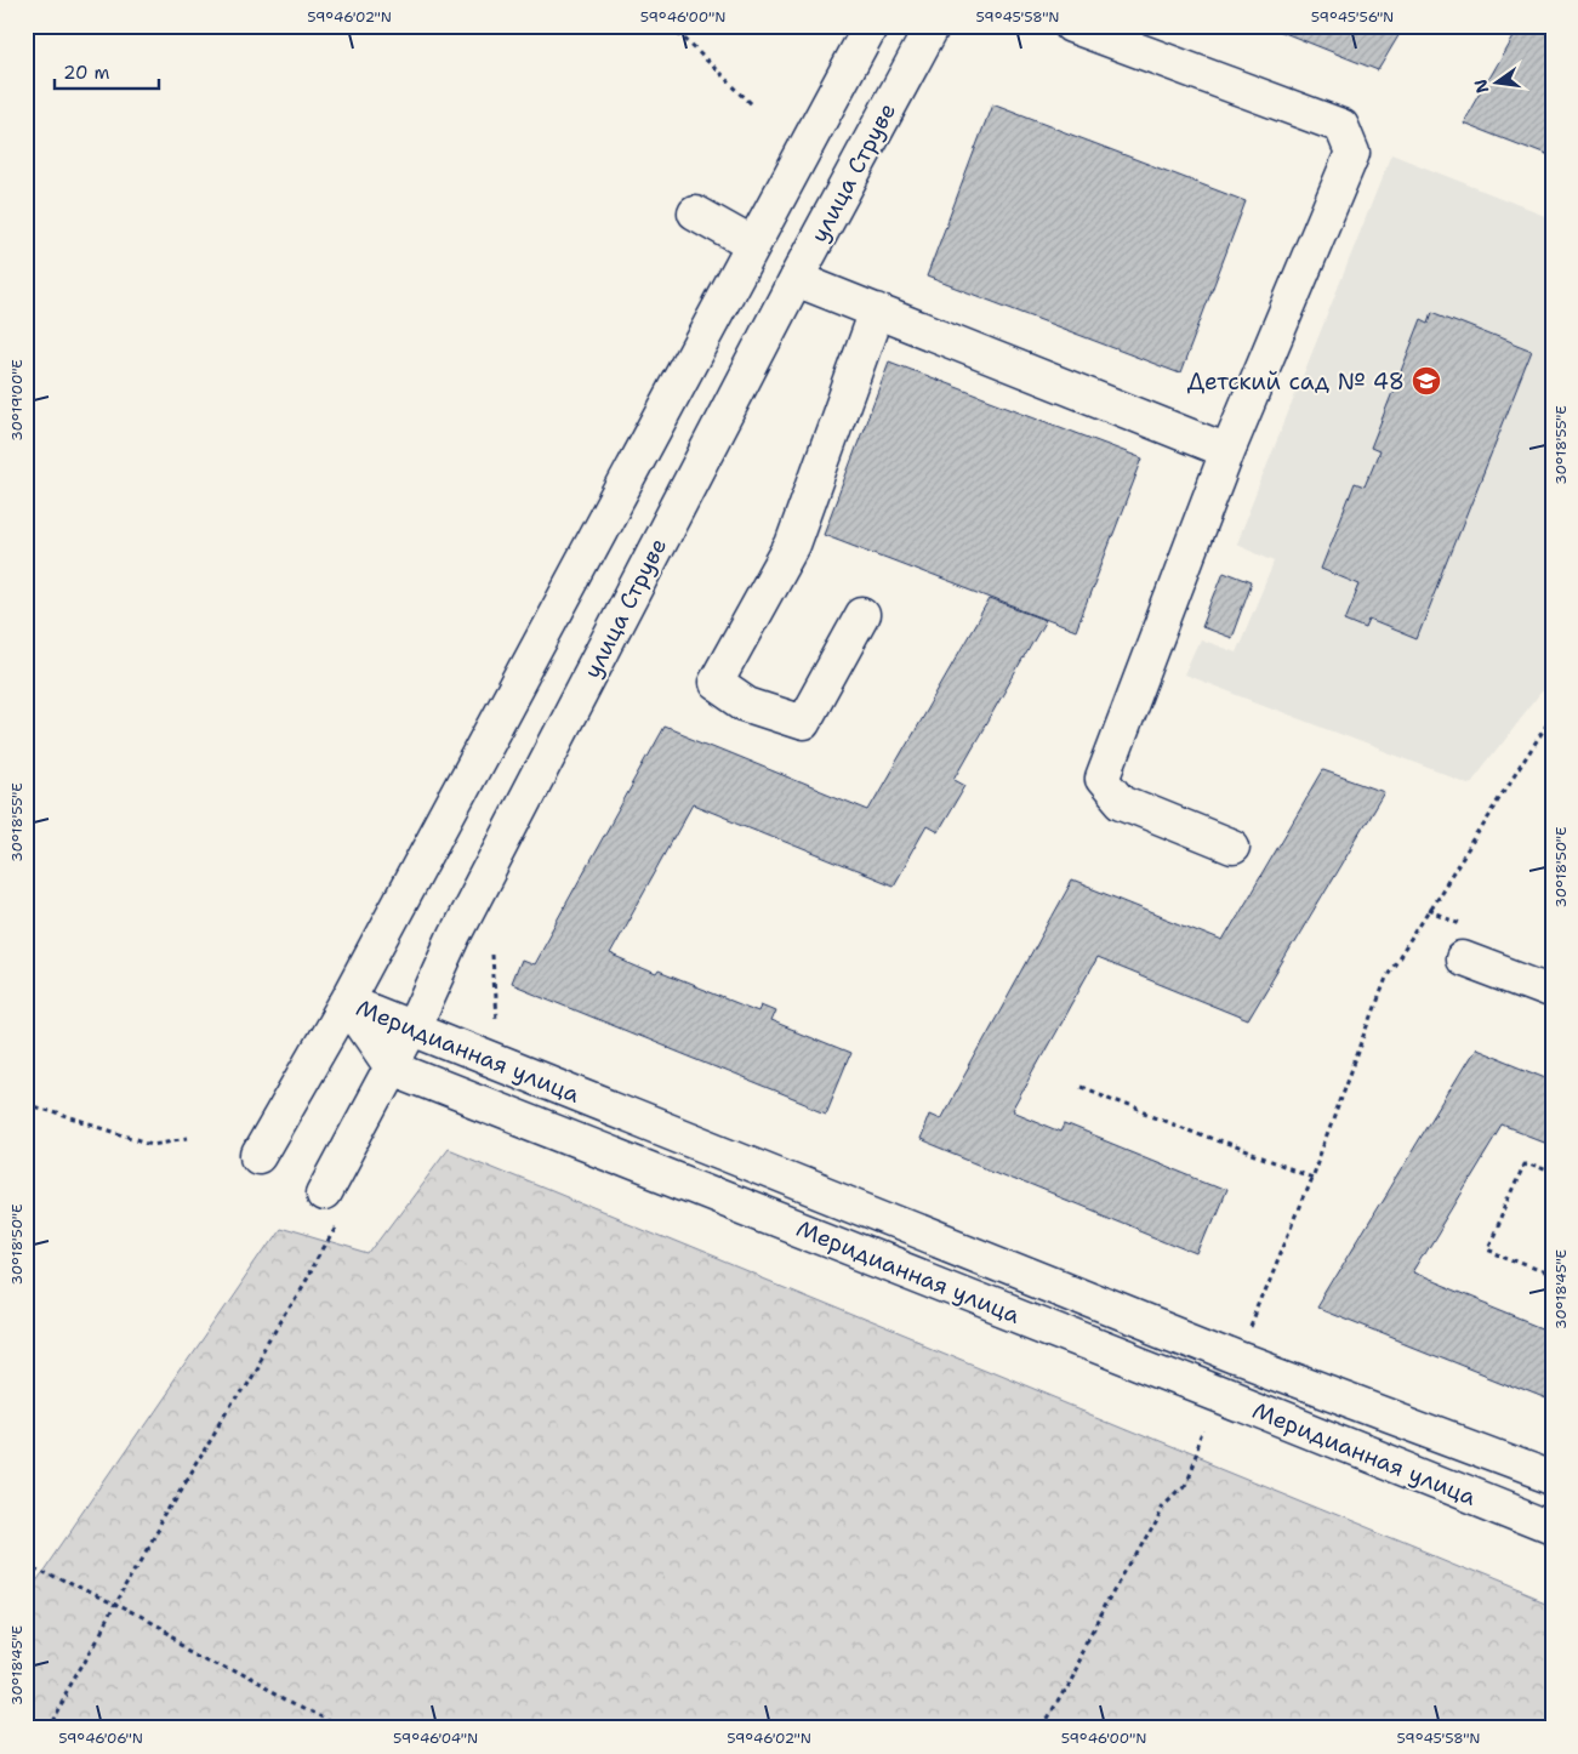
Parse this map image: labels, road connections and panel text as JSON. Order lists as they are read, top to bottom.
{
  "streets": {
    "street": ["улица Струве", "Меридианная улица"]
  },
  "crossings": [
    ["улица Струве", "Меридианная улица"]
  ],
  "places": {
    "school or university": ["Детский сад № 48"]
  },
  "scale_bar": "20 m",
  "north": "left",
  "coordinates": [
    "59°46'02\"N",
    "59°46'00\"N",
    "59°45'58\"N",
    "59°45'56\"N",
    "30°19'00\"E",
    "30°18'55\"E",
    "30°18'50\"E",
    "30°18'45\"E",
    "59°46'06\"N",
    "59°46'04\"N"
  ]
}
